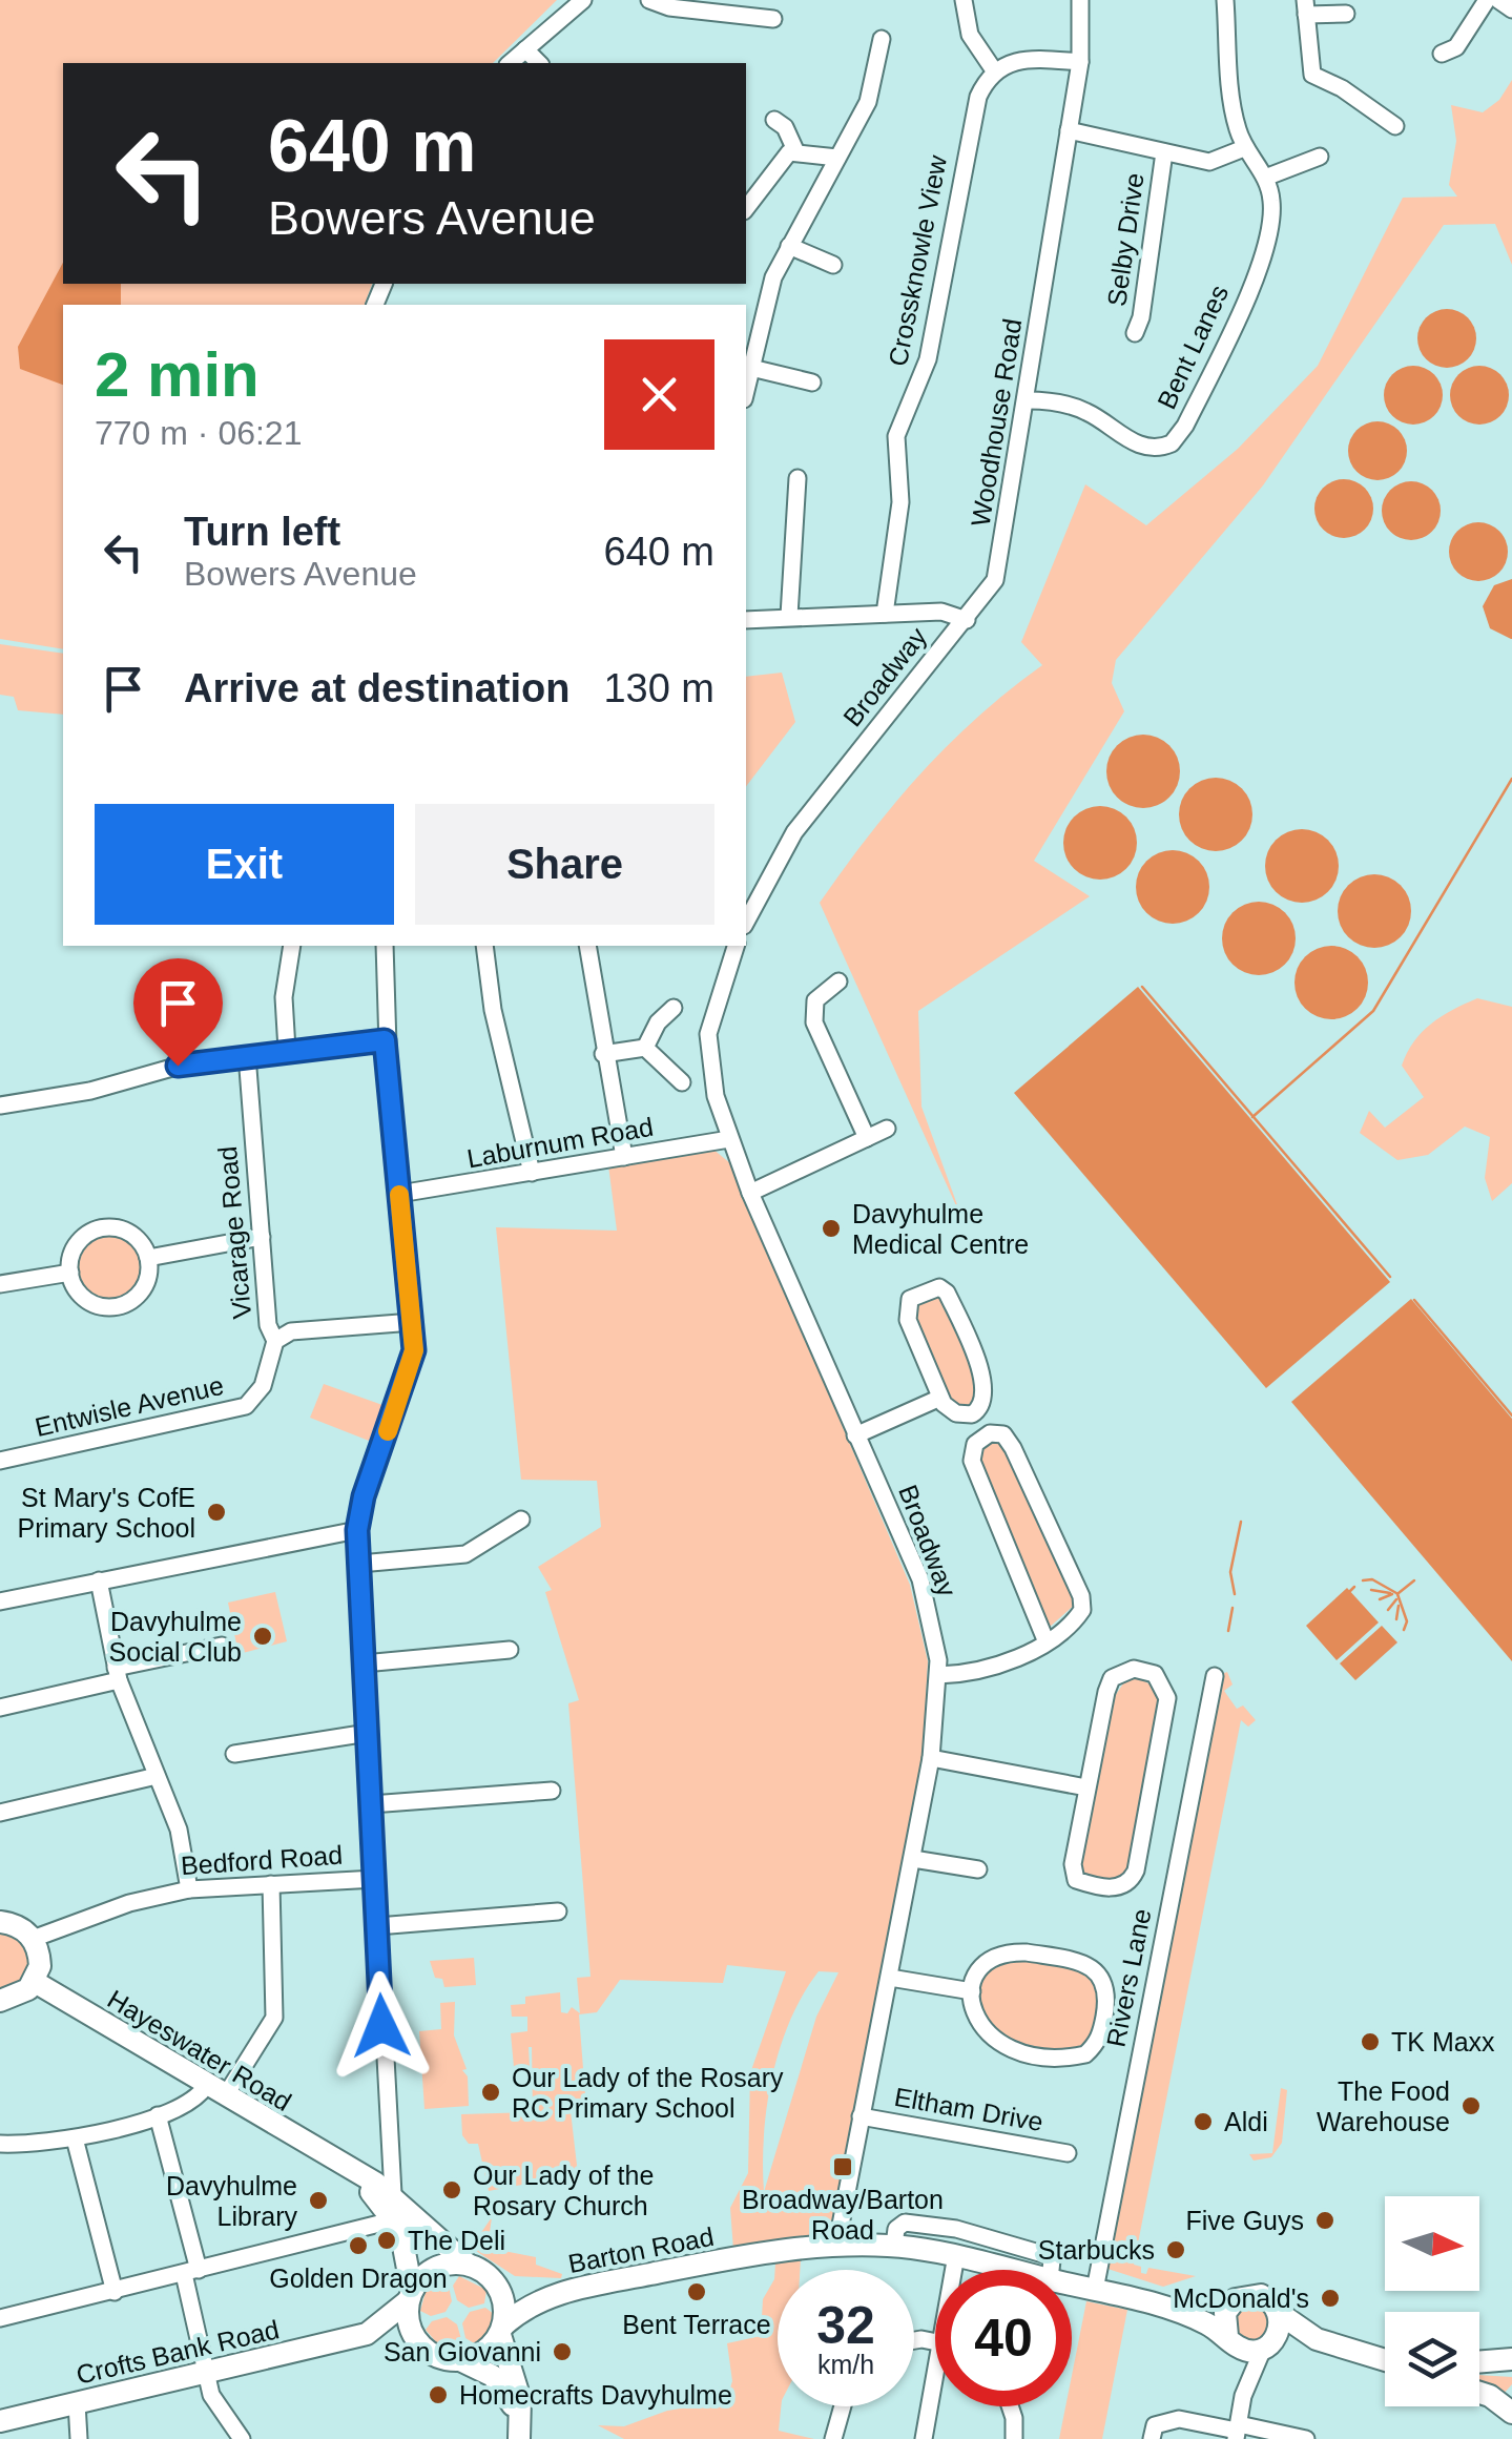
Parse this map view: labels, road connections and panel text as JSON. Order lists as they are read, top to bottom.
{
  "streets": {
    "main road": ["Hayeswater Road", "Barton Road", "Crofts Bank Road"],
    "street": [
      "Selby Drive",
      "Crossknowle View",
      "Bent Lanes",
      "Woodhouse Road",
      "Broadway",
      "Laburnum Road",
      "Vicarage Road",
      "Entwisle Avenue",
      "Bedford Road",
      "Rivers Lane",
      "Eltham Drive"
    ]
  },
  "crossings": [
    ["Selby Drive", "Woodhouse Road"],
    ["Bent Lanes", "Woodhouse Road"],
    ["Woodhouse Road", "Broadway"],
    ["Broadway", "Laburnum Road"],
    ["Broadway", "Eltham Drive"],
    ["Broadway", "Barton Road"],
    ["Vicarage Road", "Entwisle Avenue"],
    ["Hayeswater Road", "Barton Road"],
    ["Hayeswater Road", "Crofts Bank Road"],
    ["Barton Road", "Crofts Bank Road"]
  ],
  "places": {
    "other": [
      "Davyhulme Medical Centre",
      "St Mary's CofE Primary School",
      "Davyhulme Social Club",
      "TK Maxx",
      "Our Lady of the Rosary RC Primary School",
      "The Food Warehouse",
      "Aldi",
      "Our Lady of the Rosary Church",
      "Davyhulme Library",
      "Five Guys",
      "The Deli",
      "Golden Dragon",
      "Starbucks",
      "Bent Terrace",
      "McDonald's",
      "San Giovanni",
      "Homecrafts Davyhulme"
    ],
    "transit": ["Broadway/Barton Road"]
  },
  "north": "right",
  "page": {
    "turn": ["640 m", "Bowers Avenue"],
    "heading": ["2 min", "770 m · 06:21"],
    "list": [
      {
        "name": "Turn left",
        "note": "Bowers Avenue",
        "value": "640 m"
      },
      {
        "name": "Arrive at destination",
        "value": "130 m"
      }
    ],
    "buttons": ["Exit", "Share"],
    "speed": "32 km/h",
    "limit": "40"
  }
}
